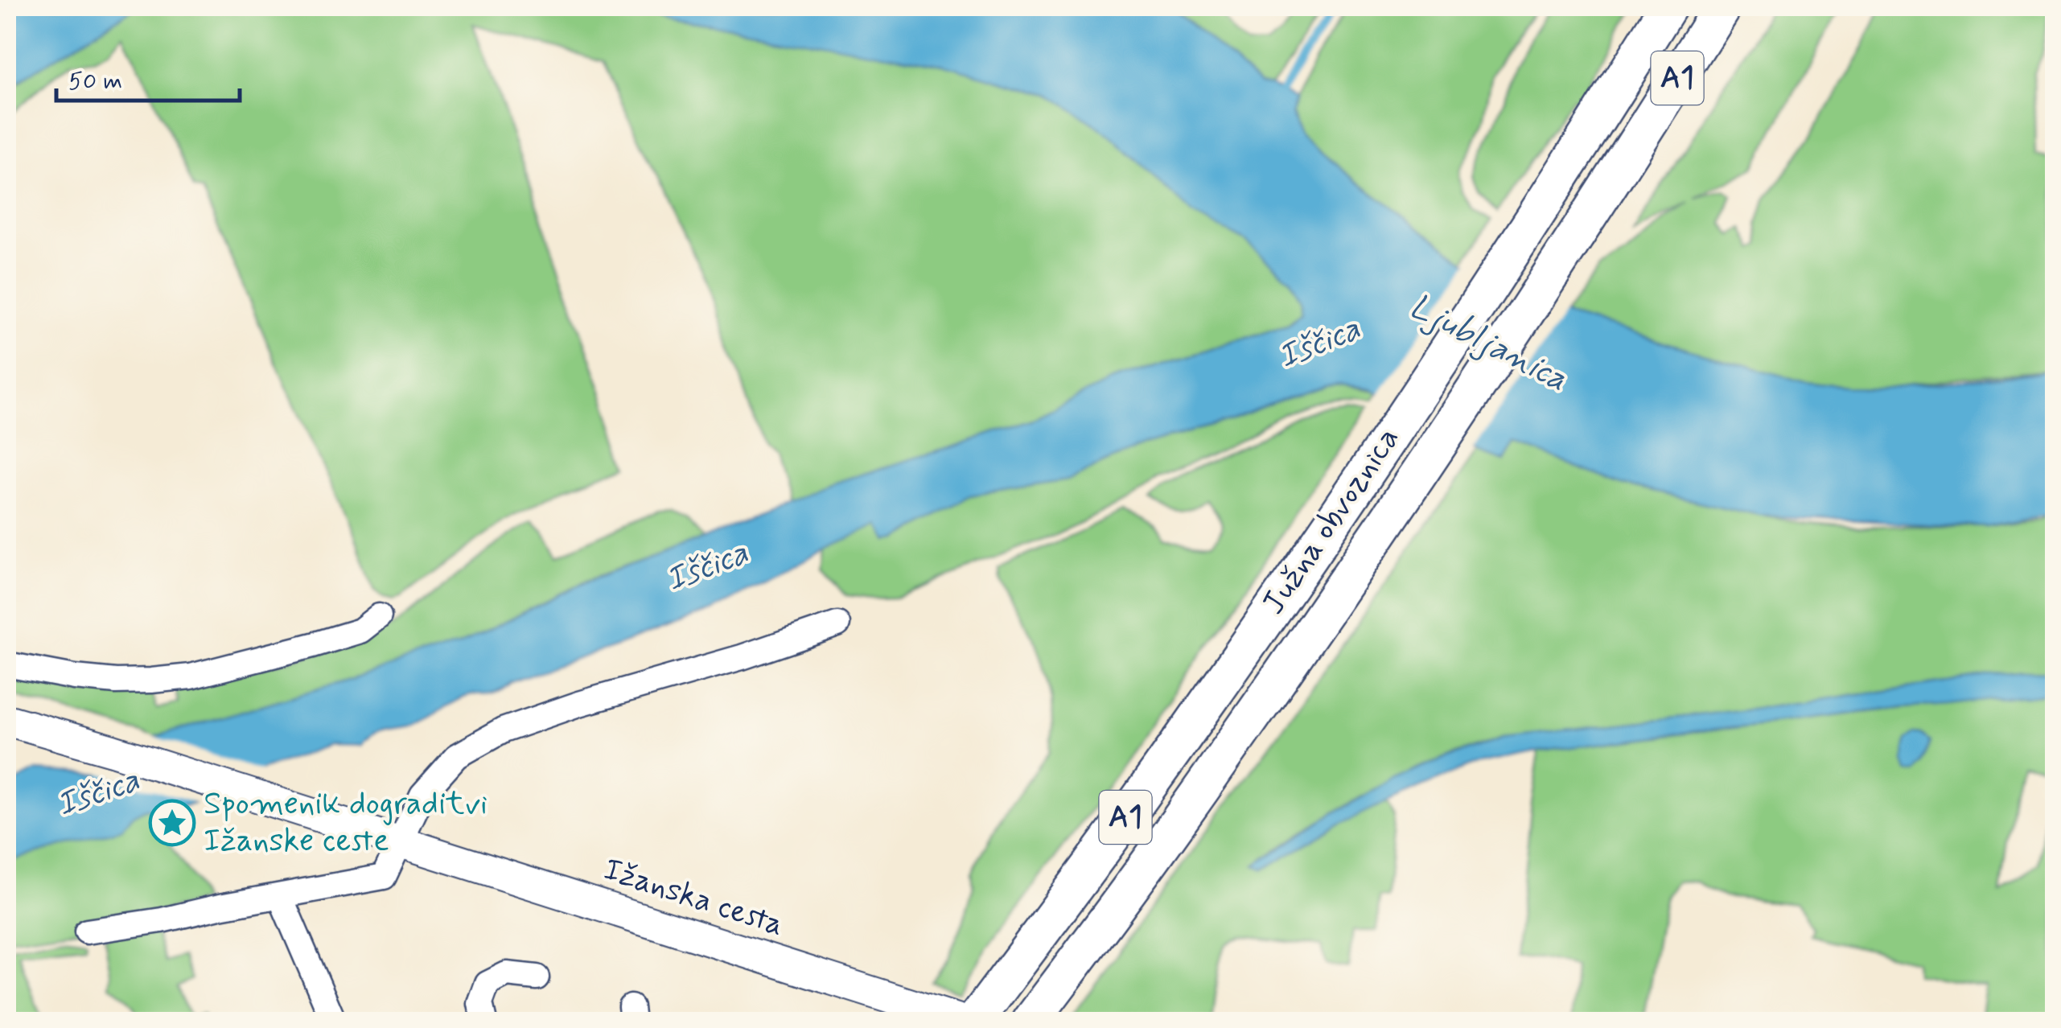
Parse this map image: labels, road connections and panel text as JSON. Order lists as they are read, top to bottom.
{
  "streets": {
    "highway": ["A1", "Južna obvoznica"],
    "main road": ["Ižanska cesta"]
  },
  "water": ["Iščica", "Ljubljanica"],
  "places": {
    "place": ["Spomenik dograditvi Ižanske ceste"]
  },
  "scale_bar": "50 m"
}
